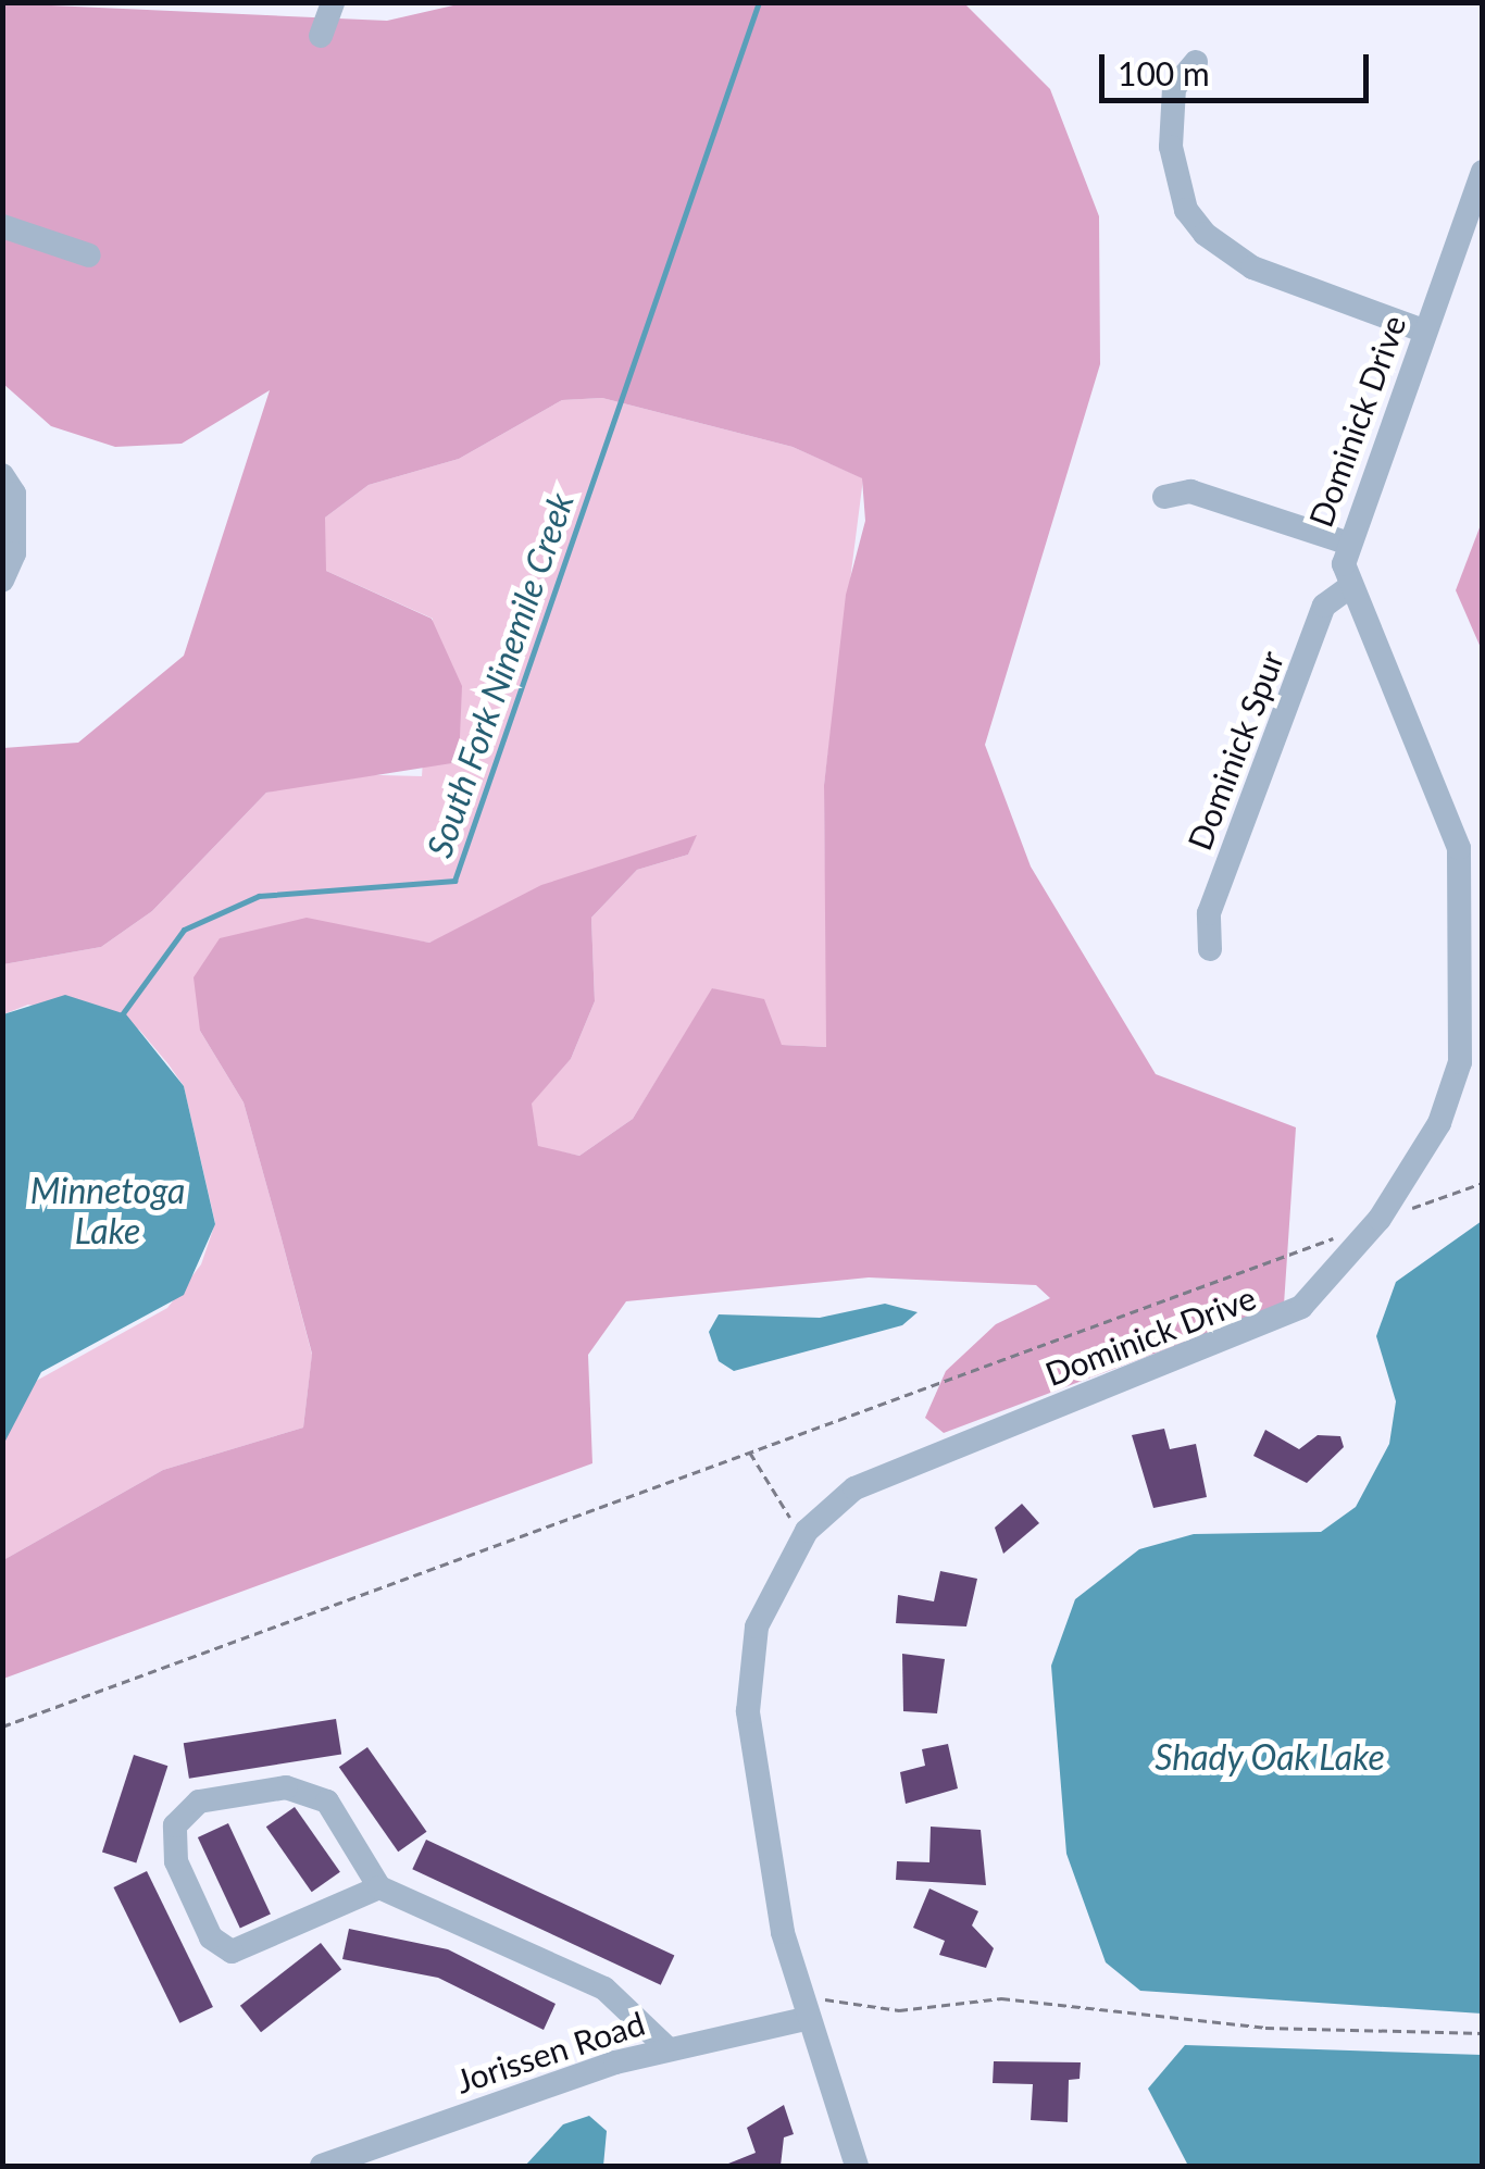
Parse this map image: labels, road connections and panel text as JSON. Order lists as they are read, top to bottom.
{
  "streets": {
    "street": ["Dominick Drive", "Dominick Spur", "Jorissen Road"]
  },
  "crossings": [
    ["Dominick Drive", "Dominick Spur"],
    ["Dominick Drive", "Jorissen Road"]
  ],
  "water": ["South Fork Ninemile Creek", "Minnetoga Lake", "Shady Oak Lake"],
  "scale_bar": "100 m"
}
